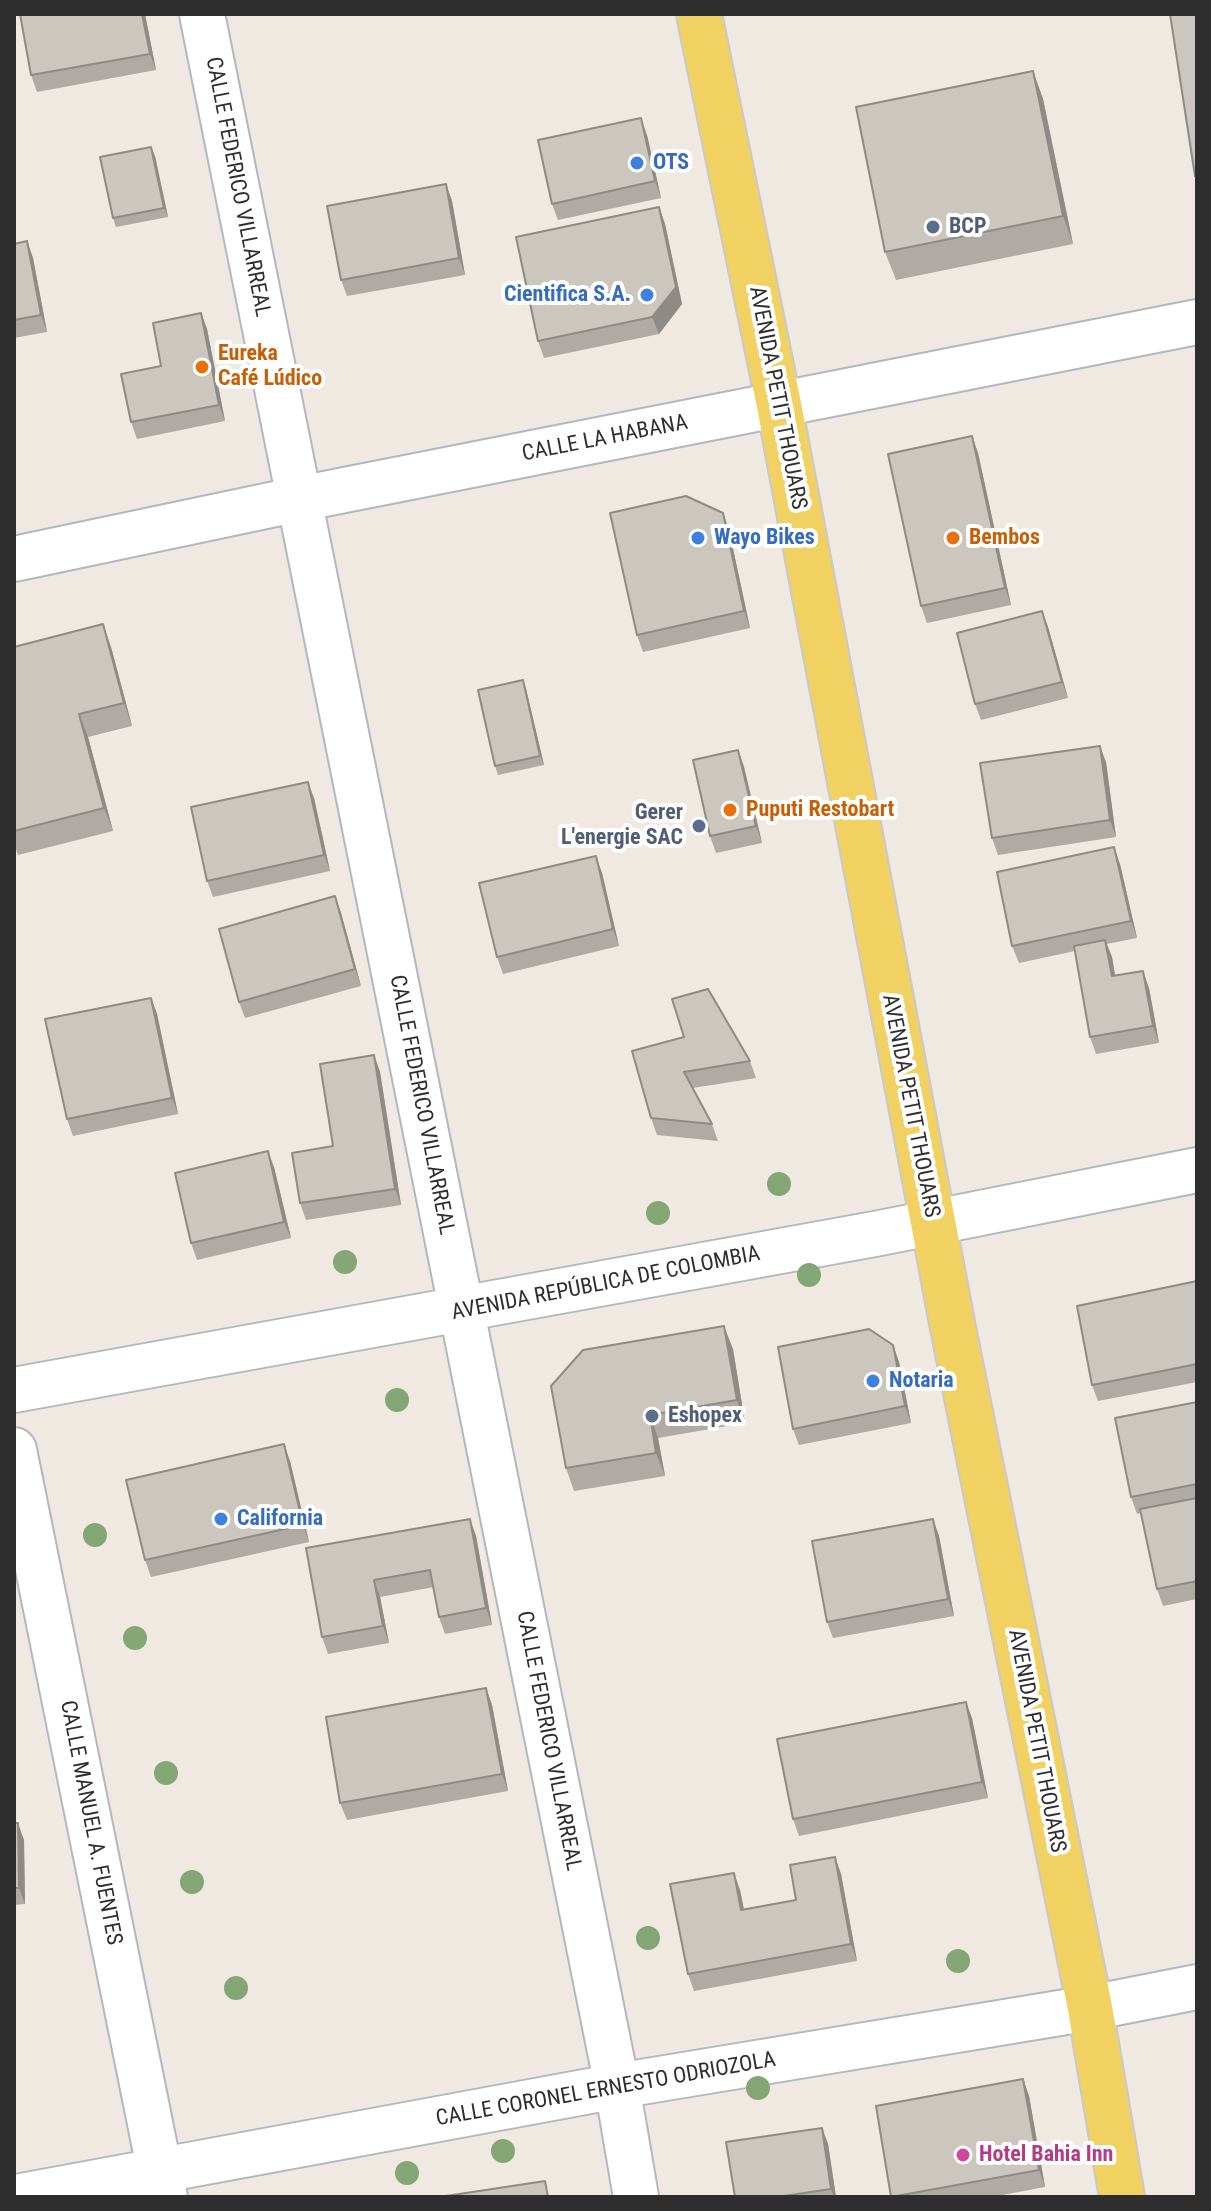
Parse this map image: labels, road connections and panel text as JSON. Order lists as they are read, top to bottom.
{
  "streets": {
    "main road": ["AVENIDA PETIT THOUARS"],
    "street": [
      "CALLE FEDERICO VILLARREAL",
      "CALLE LA HABANA",
      "AVENIDA REPÚBLICA DE COLOMBIA",
      "CALLE MANUEL A. FUENTES",
      "CALLE CORONEL ERNESTO ODRIOZOLA"
    ]
  },
  "crossings": [
    ["CALLE FEDERICO VILLARREAL", "CALLE LA HABANA"],
    ["CALLE FEDERICO VILLARREAL", "AVENIDA REPÚBLICA DE COLOMBIA"],
    ["CALLE FEDERICO VILLARREAL", "CALLE CORONEL ERNESTO ODRIOZOLA"],
    ["AVENIDA PETIT THOUARS", "CALLE LA HABANA"],
    ["AVENIDA PETIT THOUARS", "AVENIDA REPÚBLICA DE COLOMBIA"],
    ["AVENIDA PETIT THOUARS", "CALLE CORONEL ERNESTO ODRIOZOLA"],
    ["CALLE MANUEL A. FUENTES", "CALLE CORONEL ERNESTO ODRIOZOLA"]
  ],
  "places": [
    "OTS",
    "BCP",
    "Cientifica S.A.",
    "Eureka Café Lúdico",
    "Wayo Bikes",
    "Bembos",
    "Puputi Restobart",
    "Gerer L'energie SAC",
    "Notaria",
    "Eshopex",
    "California",
    "Hotel Bahia Inn"
  ]
}
